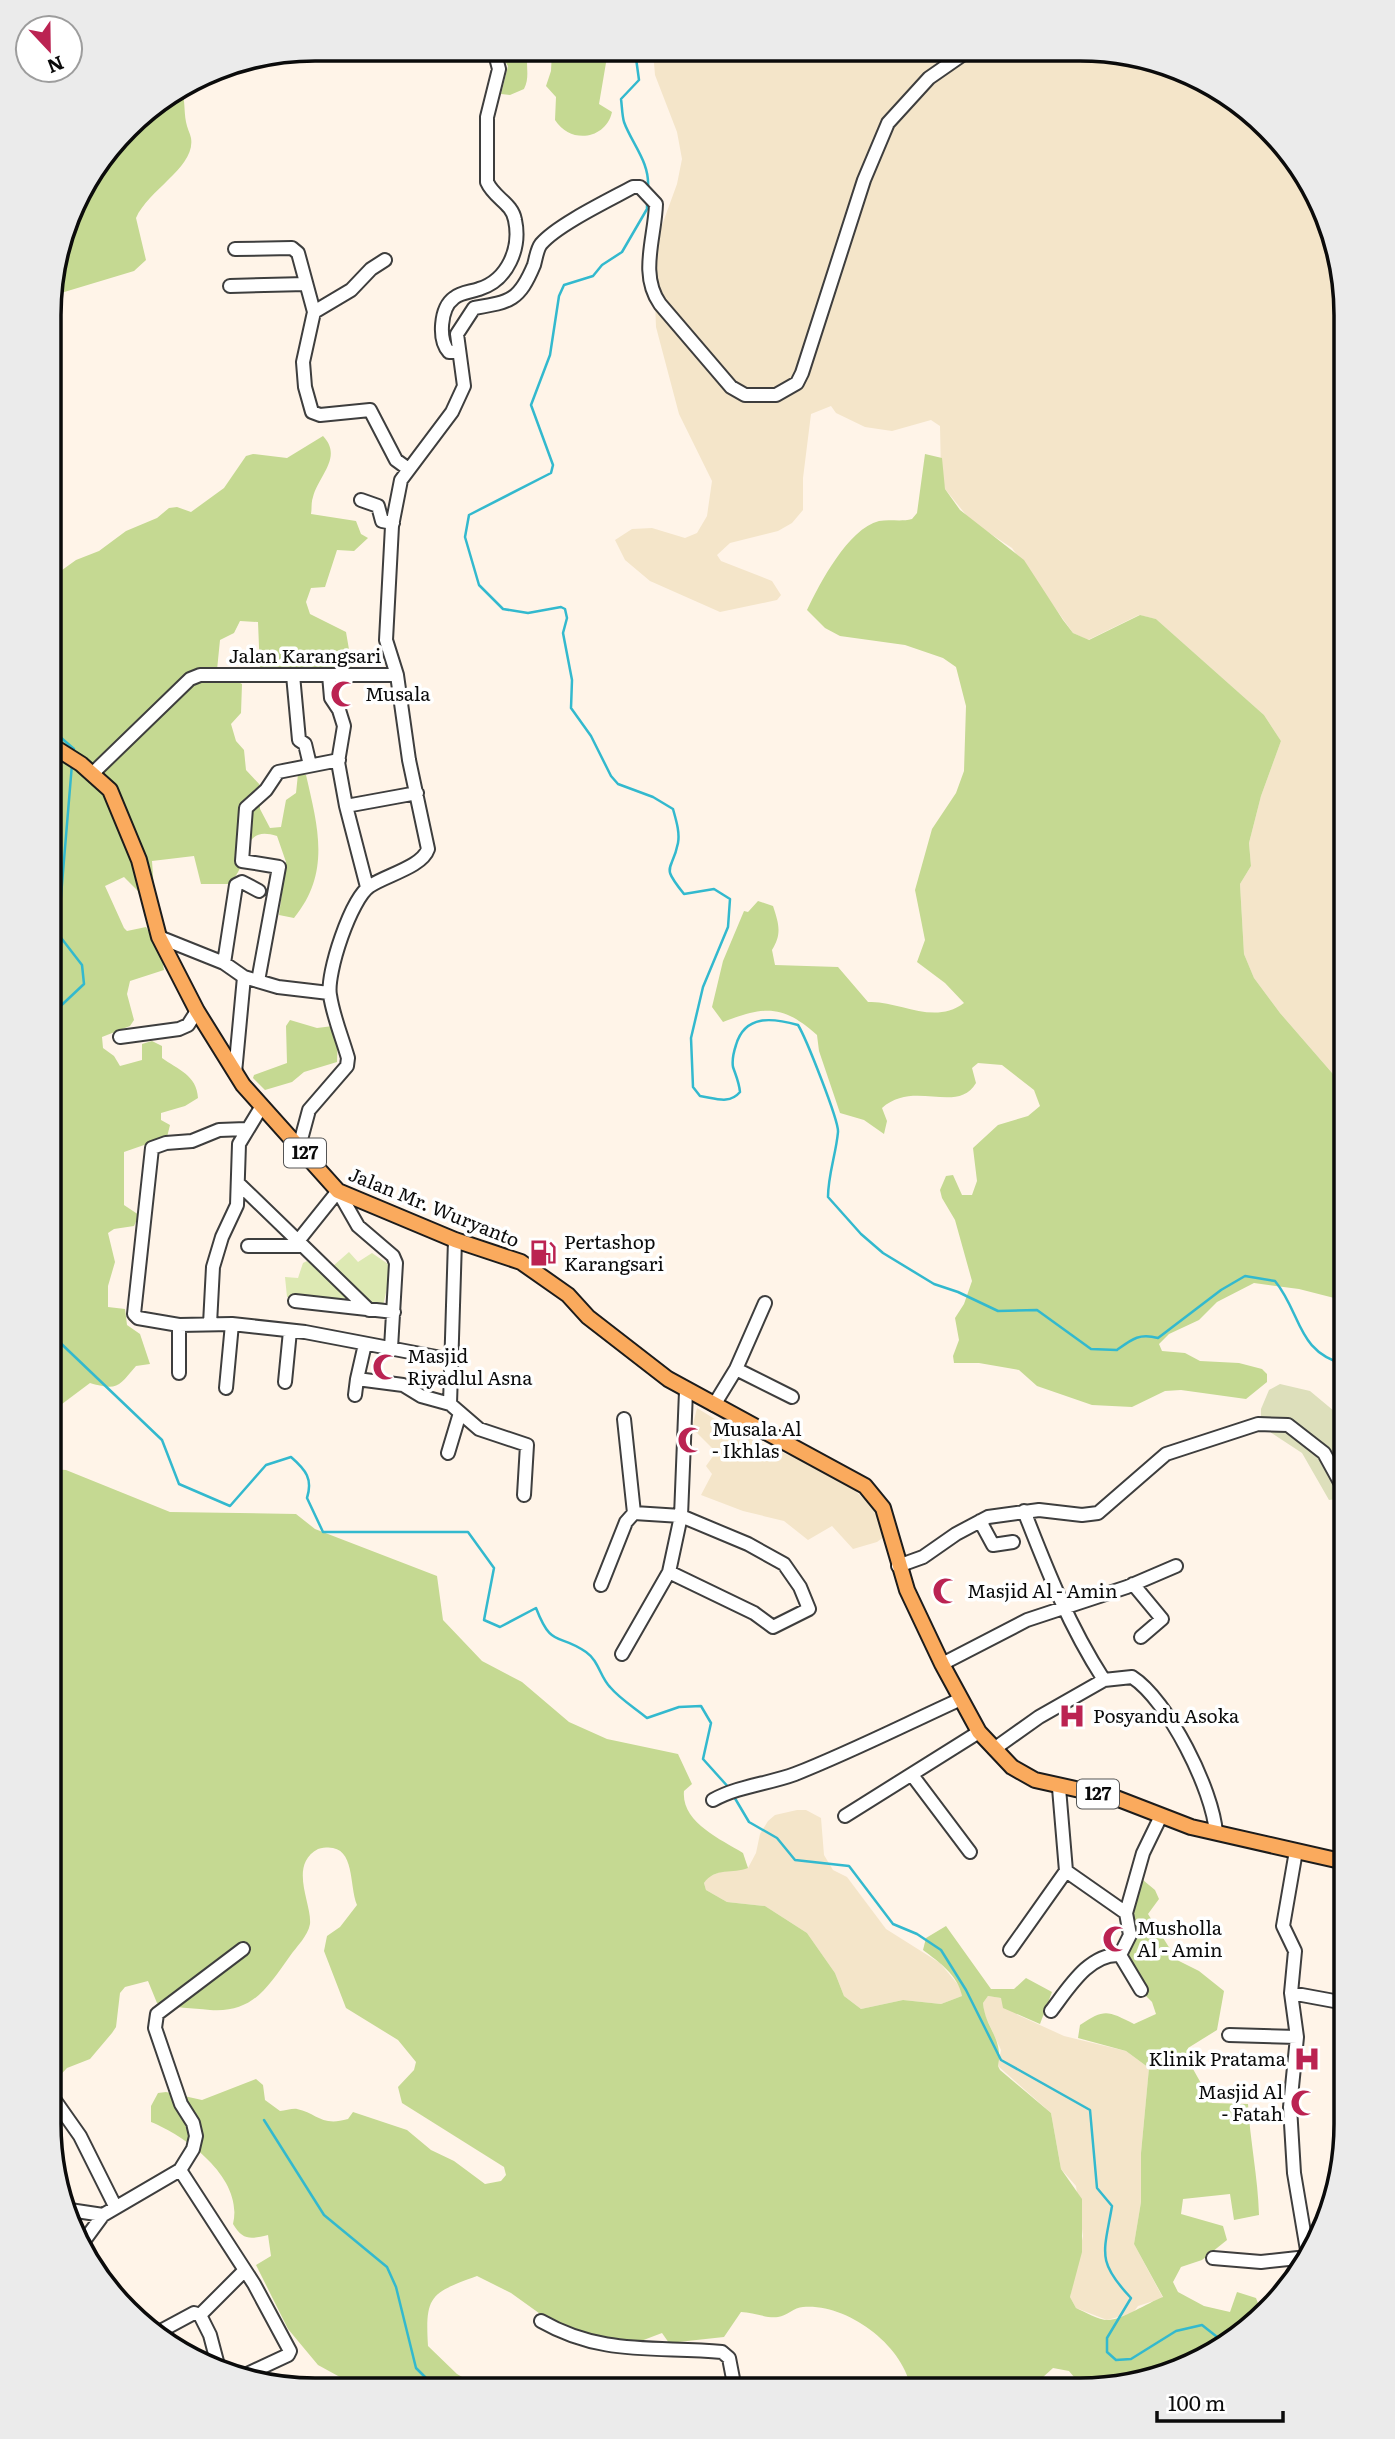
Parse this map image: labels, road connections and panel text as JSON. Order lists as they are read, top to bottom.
{
  "streets": {
    "main road": ["127", "Jalan Mr. Wuryanto"],
    "street": ["Jalan Karangsari"]
  },
  "crossings": [
    ["Jalan Karangsari", "Jalan Mr. Wuryanto"]
  ],
  "places": {
    "mosque": [
      "Musala",
      "Masjid Riyadlul Asna",
      "Musala Al - Ikhlas",
      "Masjid Al - Amin",
      "Musholla Al - Amin",
      "Masjid Al - Fatah"
    ],
    "fuel station": ["Pertashop Karangsari"],
    "hospital": ["Posyandu Asoka", "Klinik Pratama"]
  },
  "scale_bar": "100 m",
  "north": "bottom"
}
